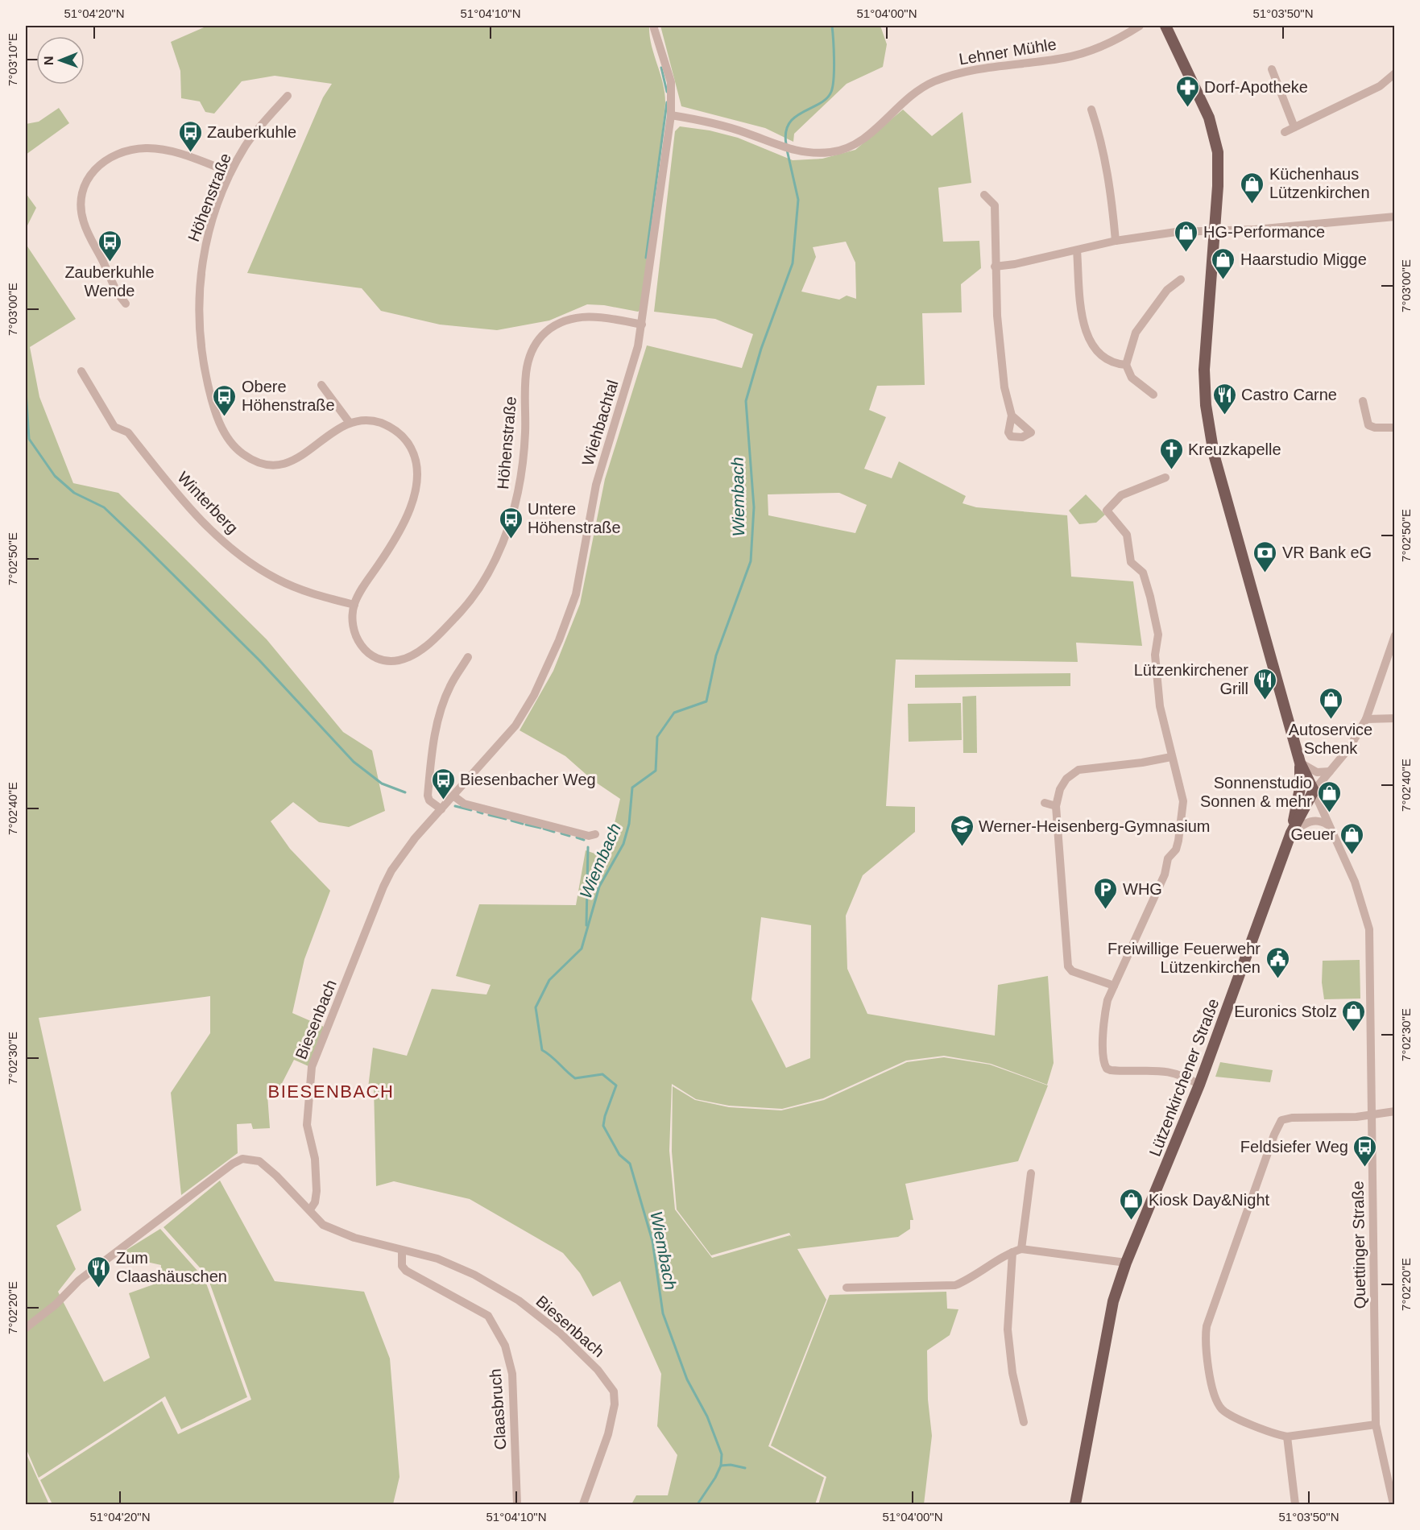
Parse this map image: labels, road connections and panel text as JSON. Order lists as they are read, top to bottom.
{
  "streets": {
    "main road": ["Lützenkirchener Straße"],
    "street": [
      "Lehner Mühle",
      "Höhenstraße",
      "Wiehbachtal",
      "Winterberg",
      "Biesenbach",
      "Quettinger Straße",
      "Claasbruch"
    ]
  },
  "crossings": [
    ["Lehner Mühle", "Wiehbachtal"],
    ["Höhenstraße", "Wiehbachtal"],
    ["Höhenstraße", "Winterberg"],
    ["Wiehbachtal", "Biesenbach"],
    ["Biesenbach", "Claasbruch"],
    ["Lützenkirchener Straße", "Quettinger Straße"]
  ],
  "districts": ["BIESENBACH"],
  "water": ["Wiembach"],
  "places": {
    "pharmacy": ["Dorf-Apotheke"],
    "bus stop": [
      "Zauberkuhle",
      "Zauberkuhle Wende",
      "Obere Höhenstraße",
      "Untere Höhenstraße",
      "Biesenbacher Weg",
      "Feldsiefer Weg"
    ],
    "shop": [
      "Küchenhaus Lützenkirchen",
      "HG-Performance",
      "Haarstudio Migge",
      "Autoservice Schenk",
      "Sonnenstudio Sonnen & mehr",
      "Geuer",
      "Euronics Stolz",
      "Kiosk Day&Night"
    ],
    "restaurant": ["Castro Carne", "Lützenkirchener Grill", "Zum Claashäuschen"],
    "church": ["Kreuzkapelle"],
    "bank": ["VR Bank eG"],
    "school or university": ["Werner-Heisenberg-Gymnasium"],
    "parking": ["WHG"],
    "public building": ["Freiwillige Feuerwehr Lützenkirchen"]
  },
  "north": "left",
  "coordinates": [
    "51°04'20\"N",
    "51°04'10\"N",
    "51°04'00\"N",
    "51°03'50\"N",
    "7°03'10\"E",
    "7°03'00\"E",
    "7°02'50\"E",
    "7°02'40\"E",
    "7°02'30\"E",
    "7°02'20\"E"
  ]
}
